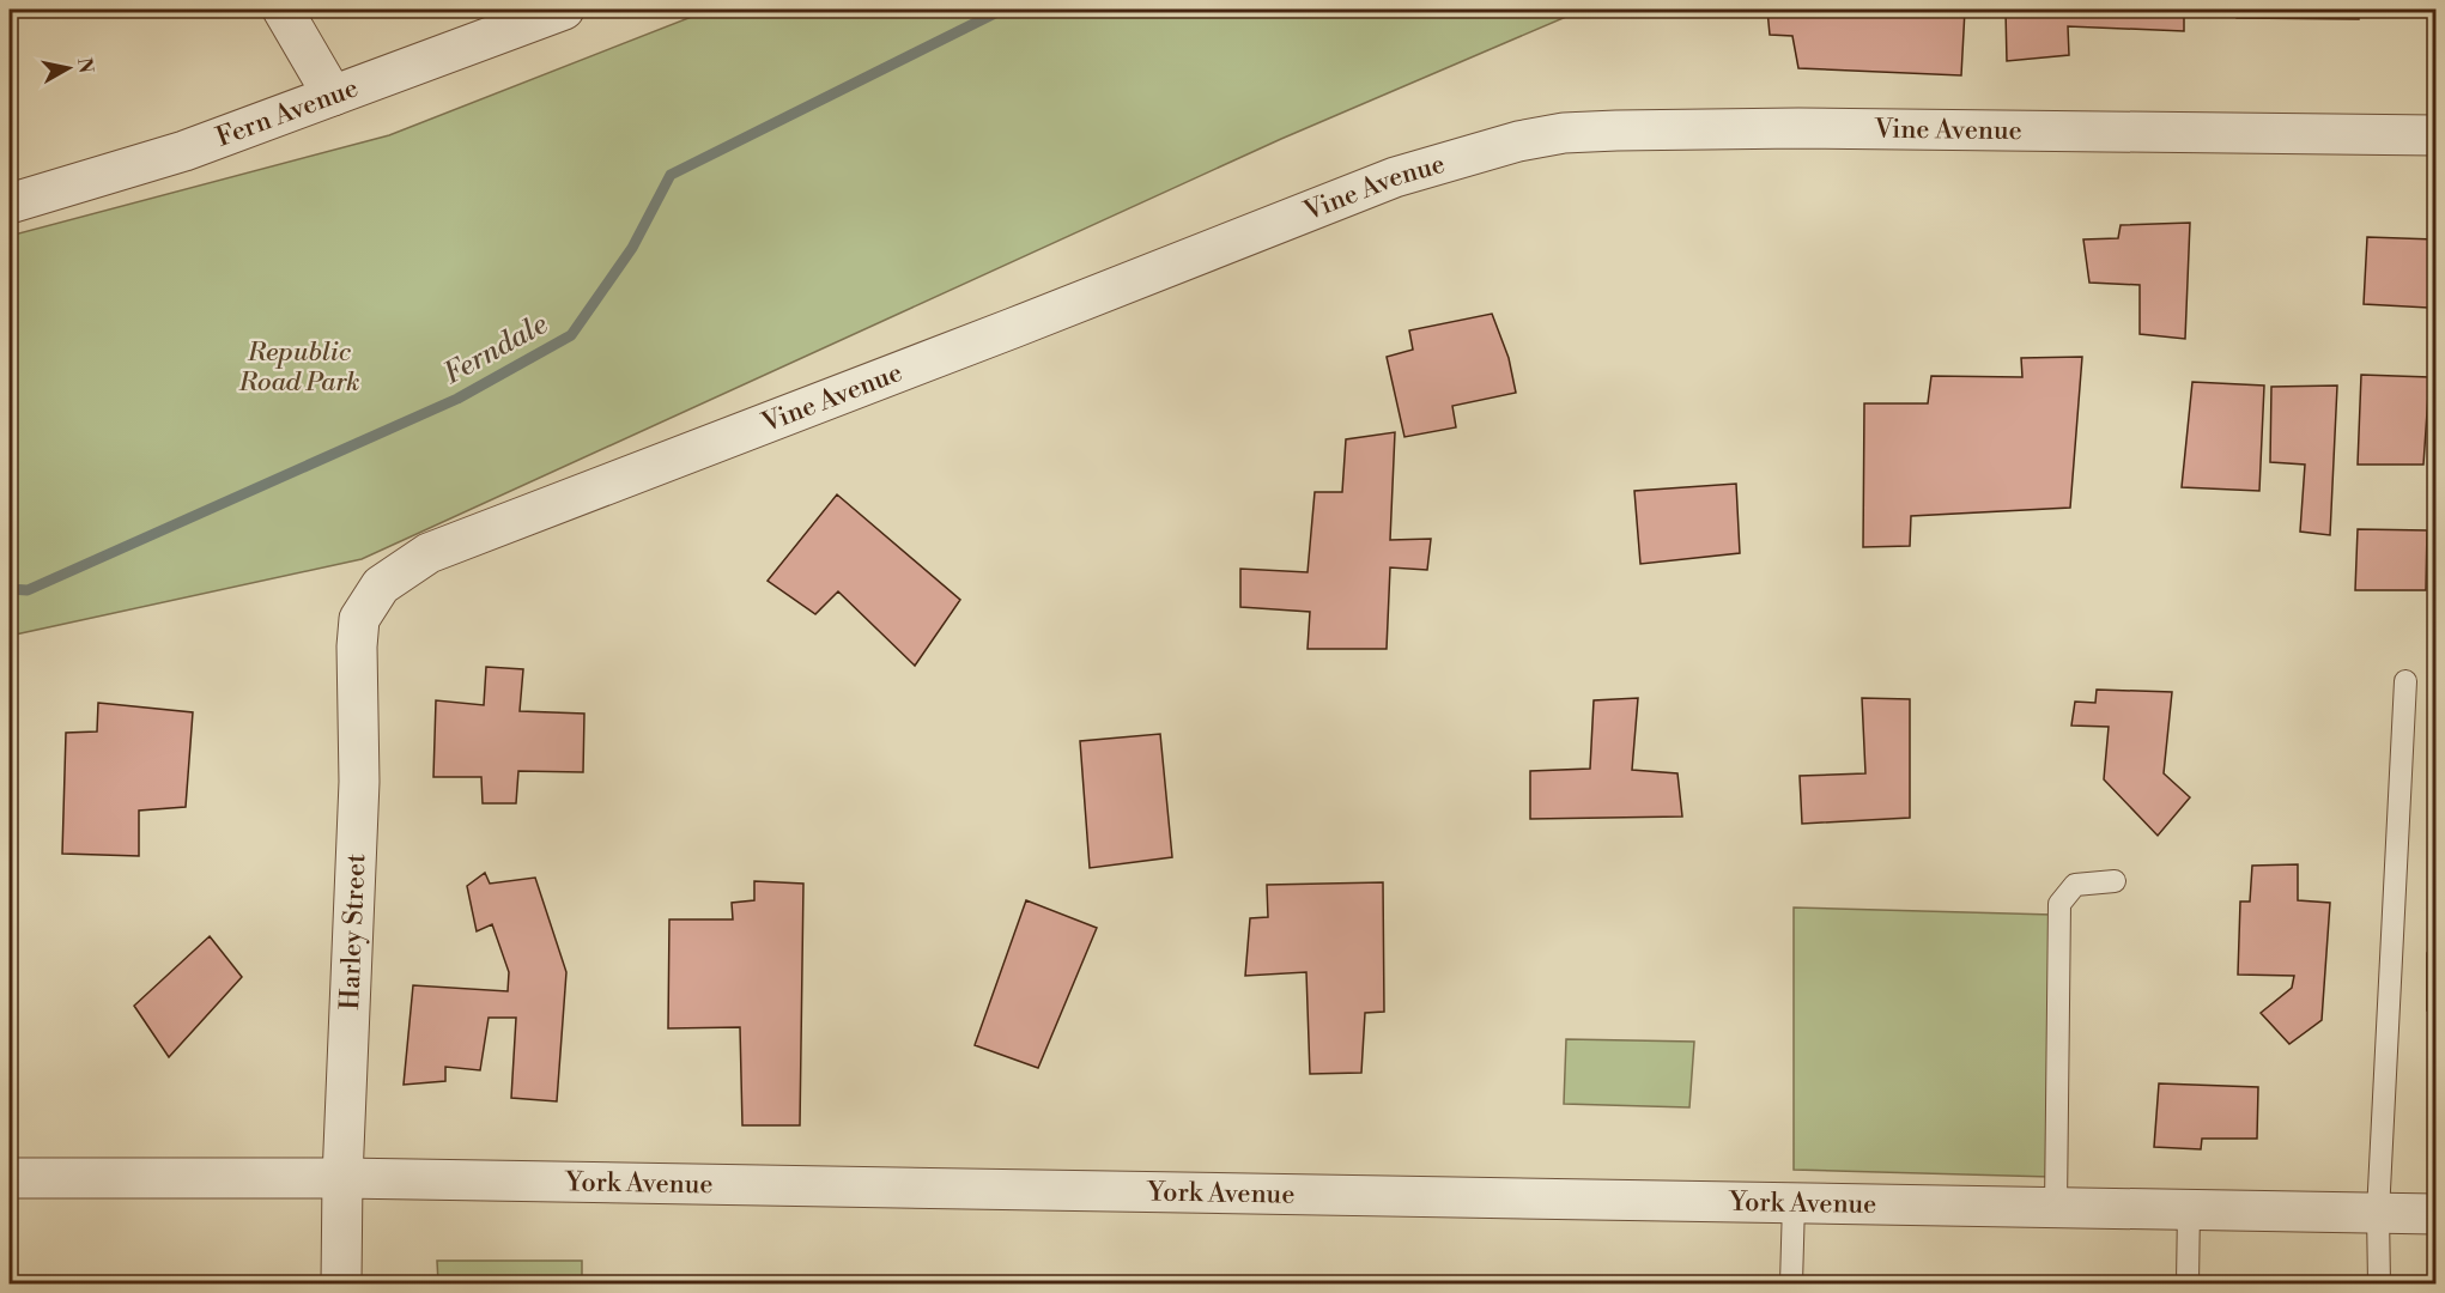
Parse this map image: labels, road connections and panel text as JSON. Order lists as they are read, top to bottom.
{
  "streets": {
    "street": [
      "Fern Avenue",
      "Vine Avenue",
      "Harley Street",
      "York Avenue"
    ]
  },
  "crossings": [
    ["Vine Avenue", "Harley Street"],
    ["Harley Street", "York Avenue"]
  ],
  "water": ["Ferndale"],
  "parks": ["Republic Road Park"],
  "north": "right"
}
